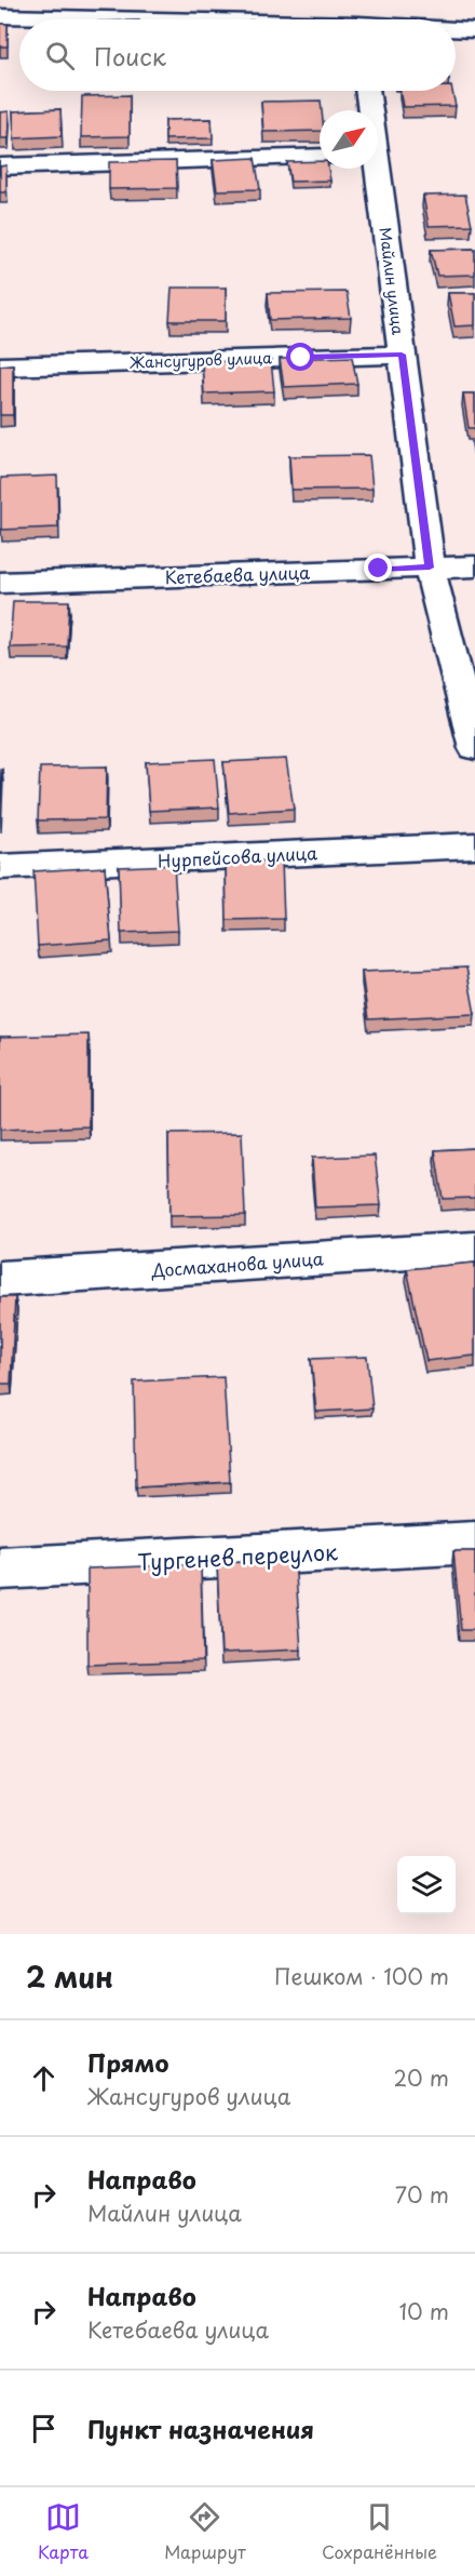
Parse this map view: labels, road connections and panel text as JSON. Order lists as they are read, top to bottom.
{
  "streets": {
    "street": [
      "Майлин улица",
      "Жансугуров улица",
      "Кетебаева улица",
      "Нурпейсова улица",
      "Досмаханова улица",
      "Тургенев переулок"
    ]
  },
  "crossings": [
    ["Майлин улица", "Жансугуров улица"],
    ["Майлин улица", "Кетебаева улица"]
  ],
  "north": "top right",
  "page": {
    "search": "Поиск",
    "heading": ["2 мин", "Пешком · 100 m"],
    "list": [
      ["Прямо", "Жансугуров улица", "20 m"],
      ["Направо", "Майлин улица", "70 m"],
      ["Направо", "Кетебаева улица", "10 m"],
      "Пункт назначения"
    ],
    "nav": ["Карта", "Маршрут", "Сохранённые"]
  }
}
